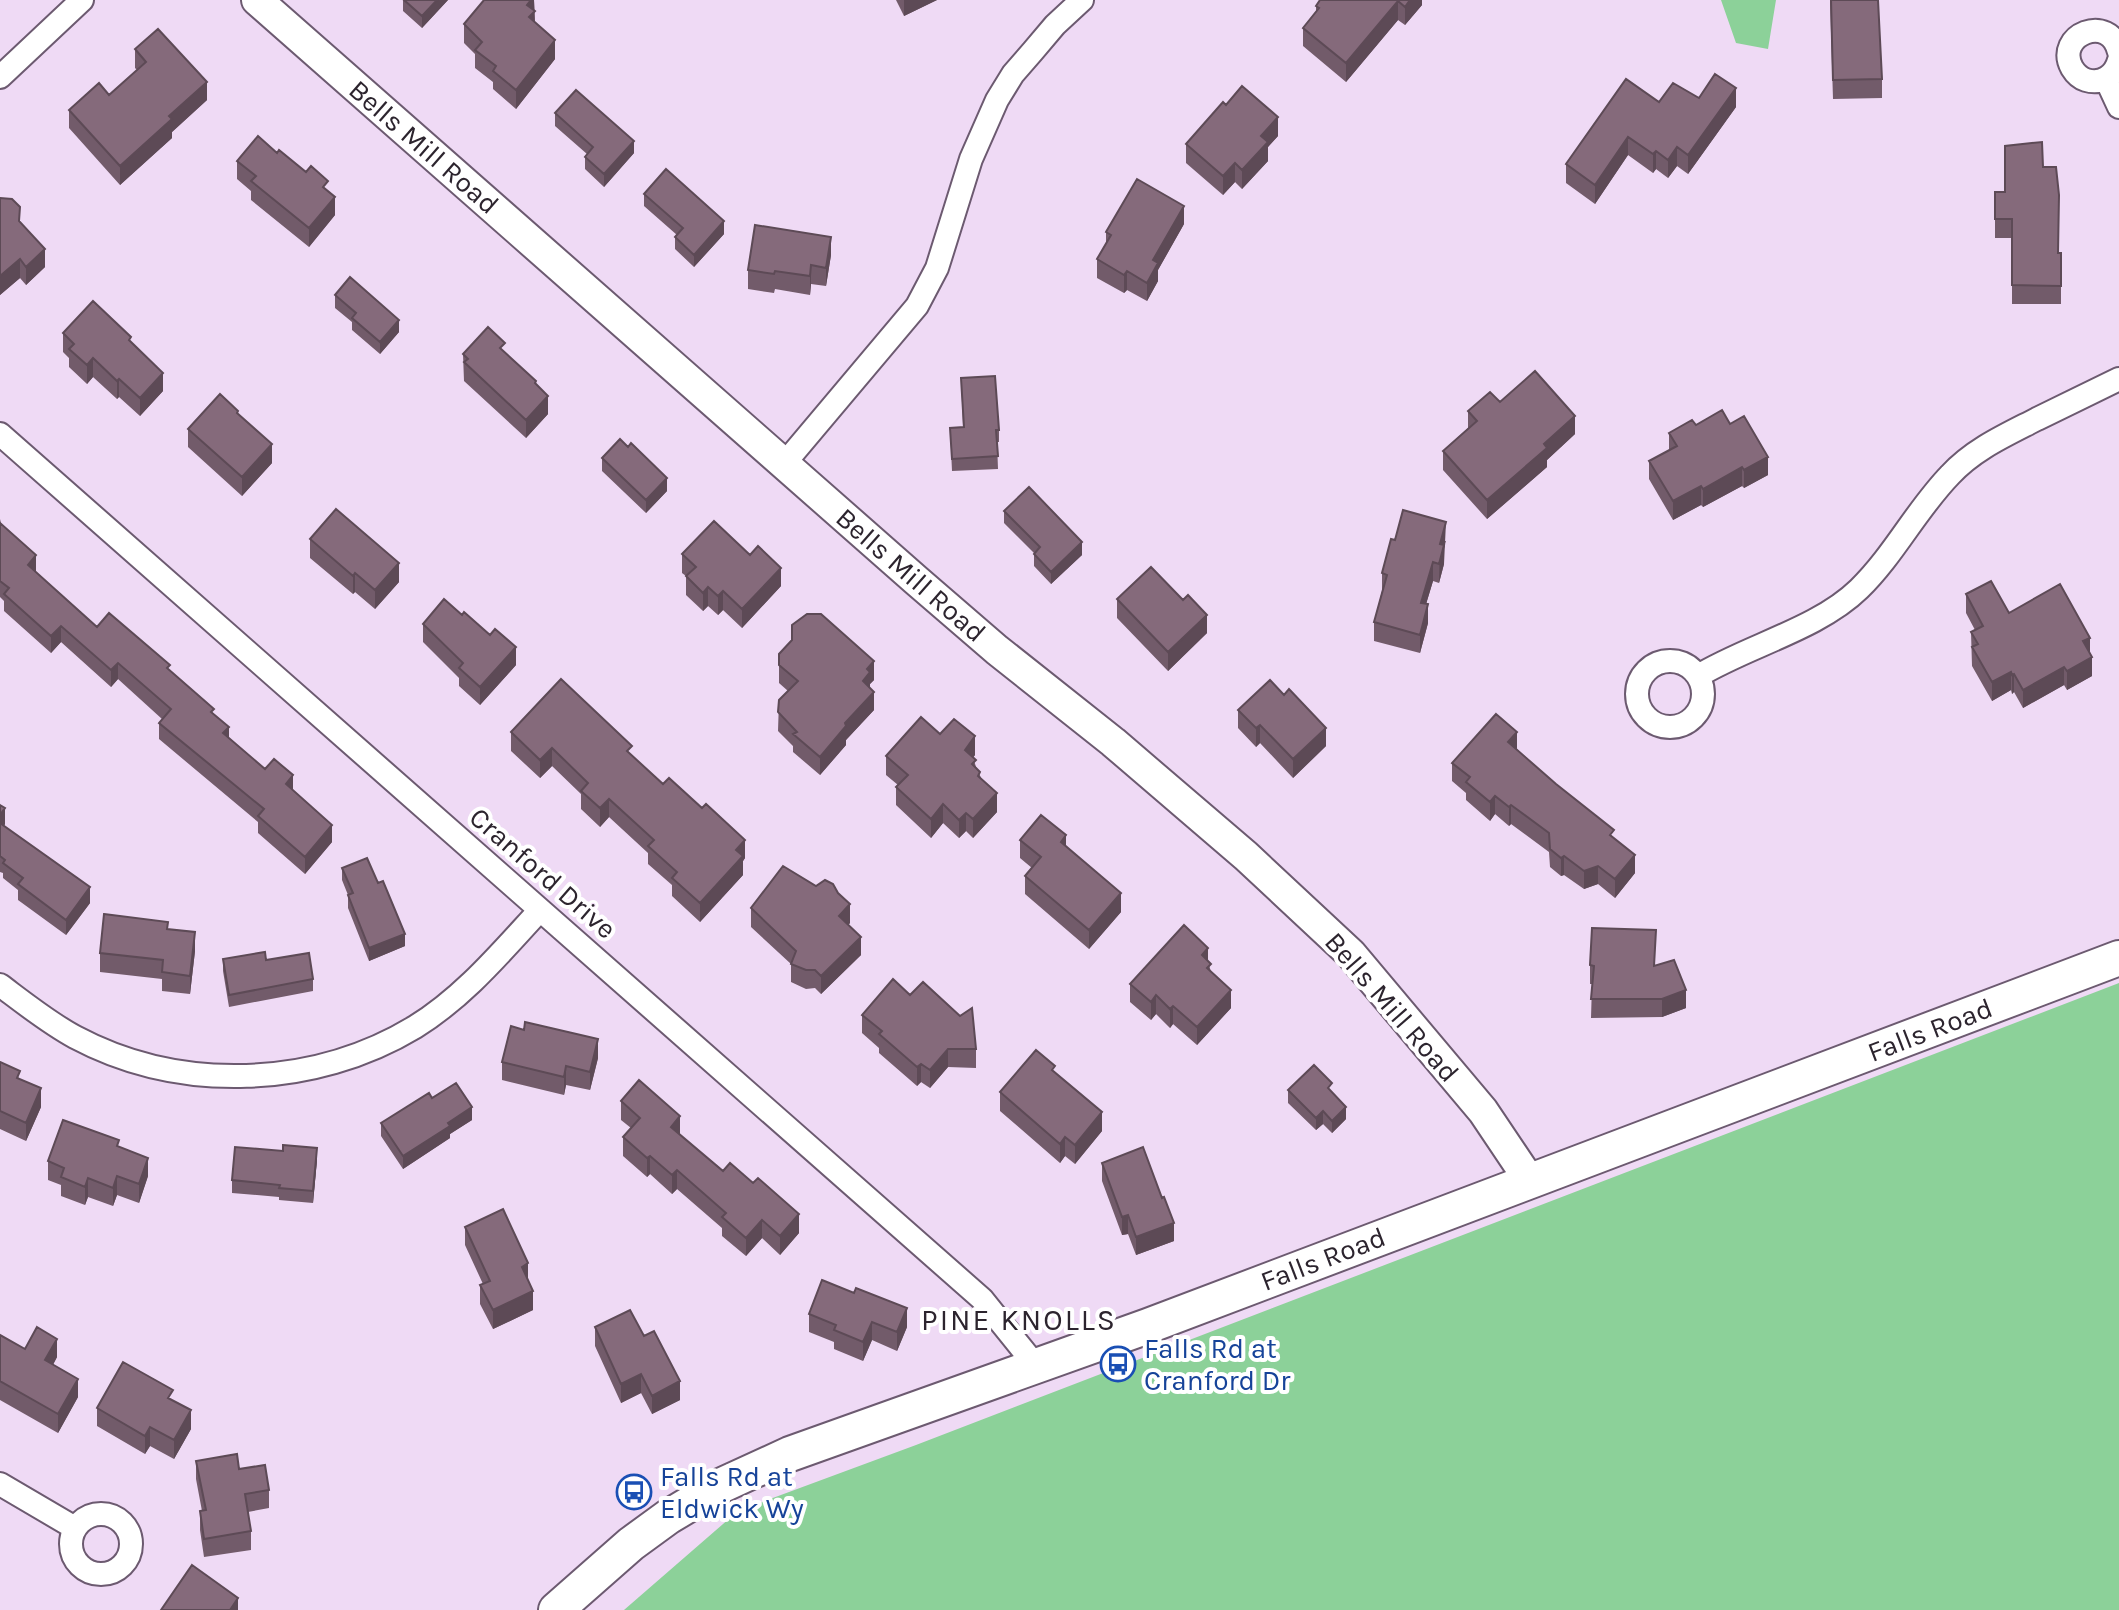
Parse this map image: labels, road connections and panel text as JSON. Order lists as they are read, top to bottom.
{
  "streets": {
    "main road": ["Falls Road"],
    "street": ["Bells Mill Road", "Cranford Drive"]
  },
  "crossings": [
    ["Bells Mill Road", "Falls Road"],
    ["Cranford Drive", "Falls Road"]
  ],
  "districts": ["PINE KNOLLS"],
  "places": {
    "bus stop": ["Falls Rd at Cranford Dr", "Falls Rd at Eldwick Wy"]
  }
}
